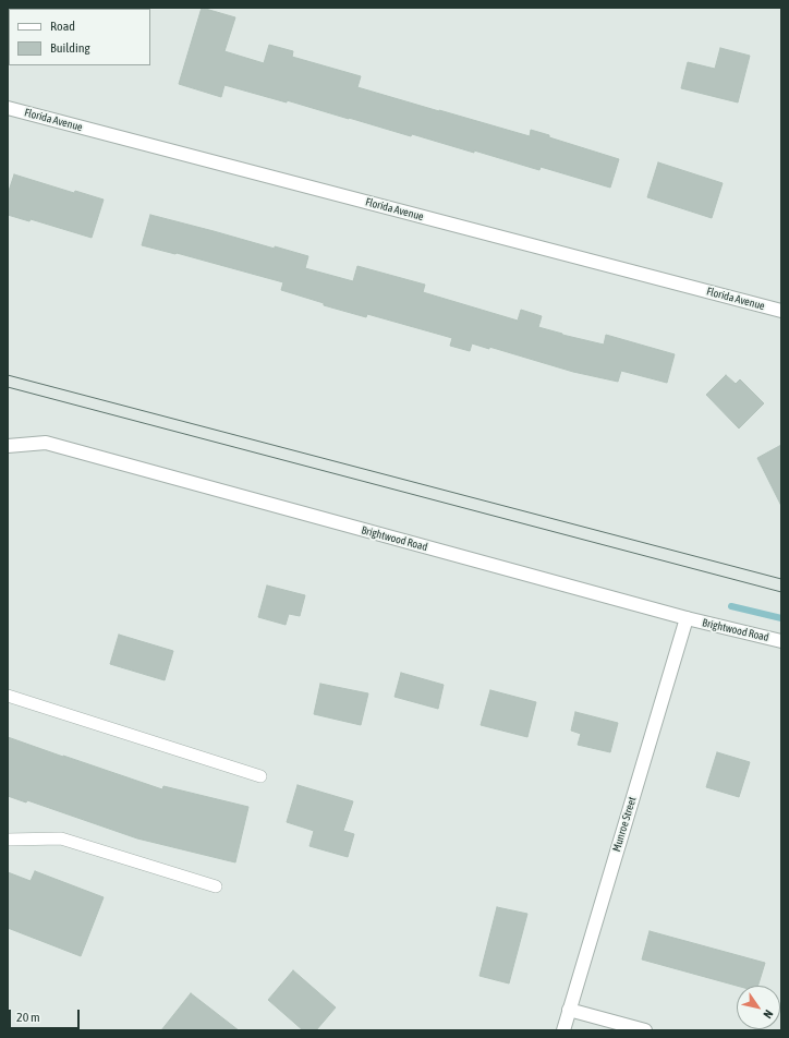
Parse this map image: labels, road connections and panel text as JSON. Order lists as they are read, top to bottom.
{
  "streets": {
    "street": ["Florida Avenue", "Brightwood Road", "Munroe Street"]
  },
  "crossings": [
    ["Brightwood Road", "Munroe Street"]
  ],
  "legend": ["Road", "Building"],
  "scale_bar": "20 m",
  "north": "bottom right"
}
